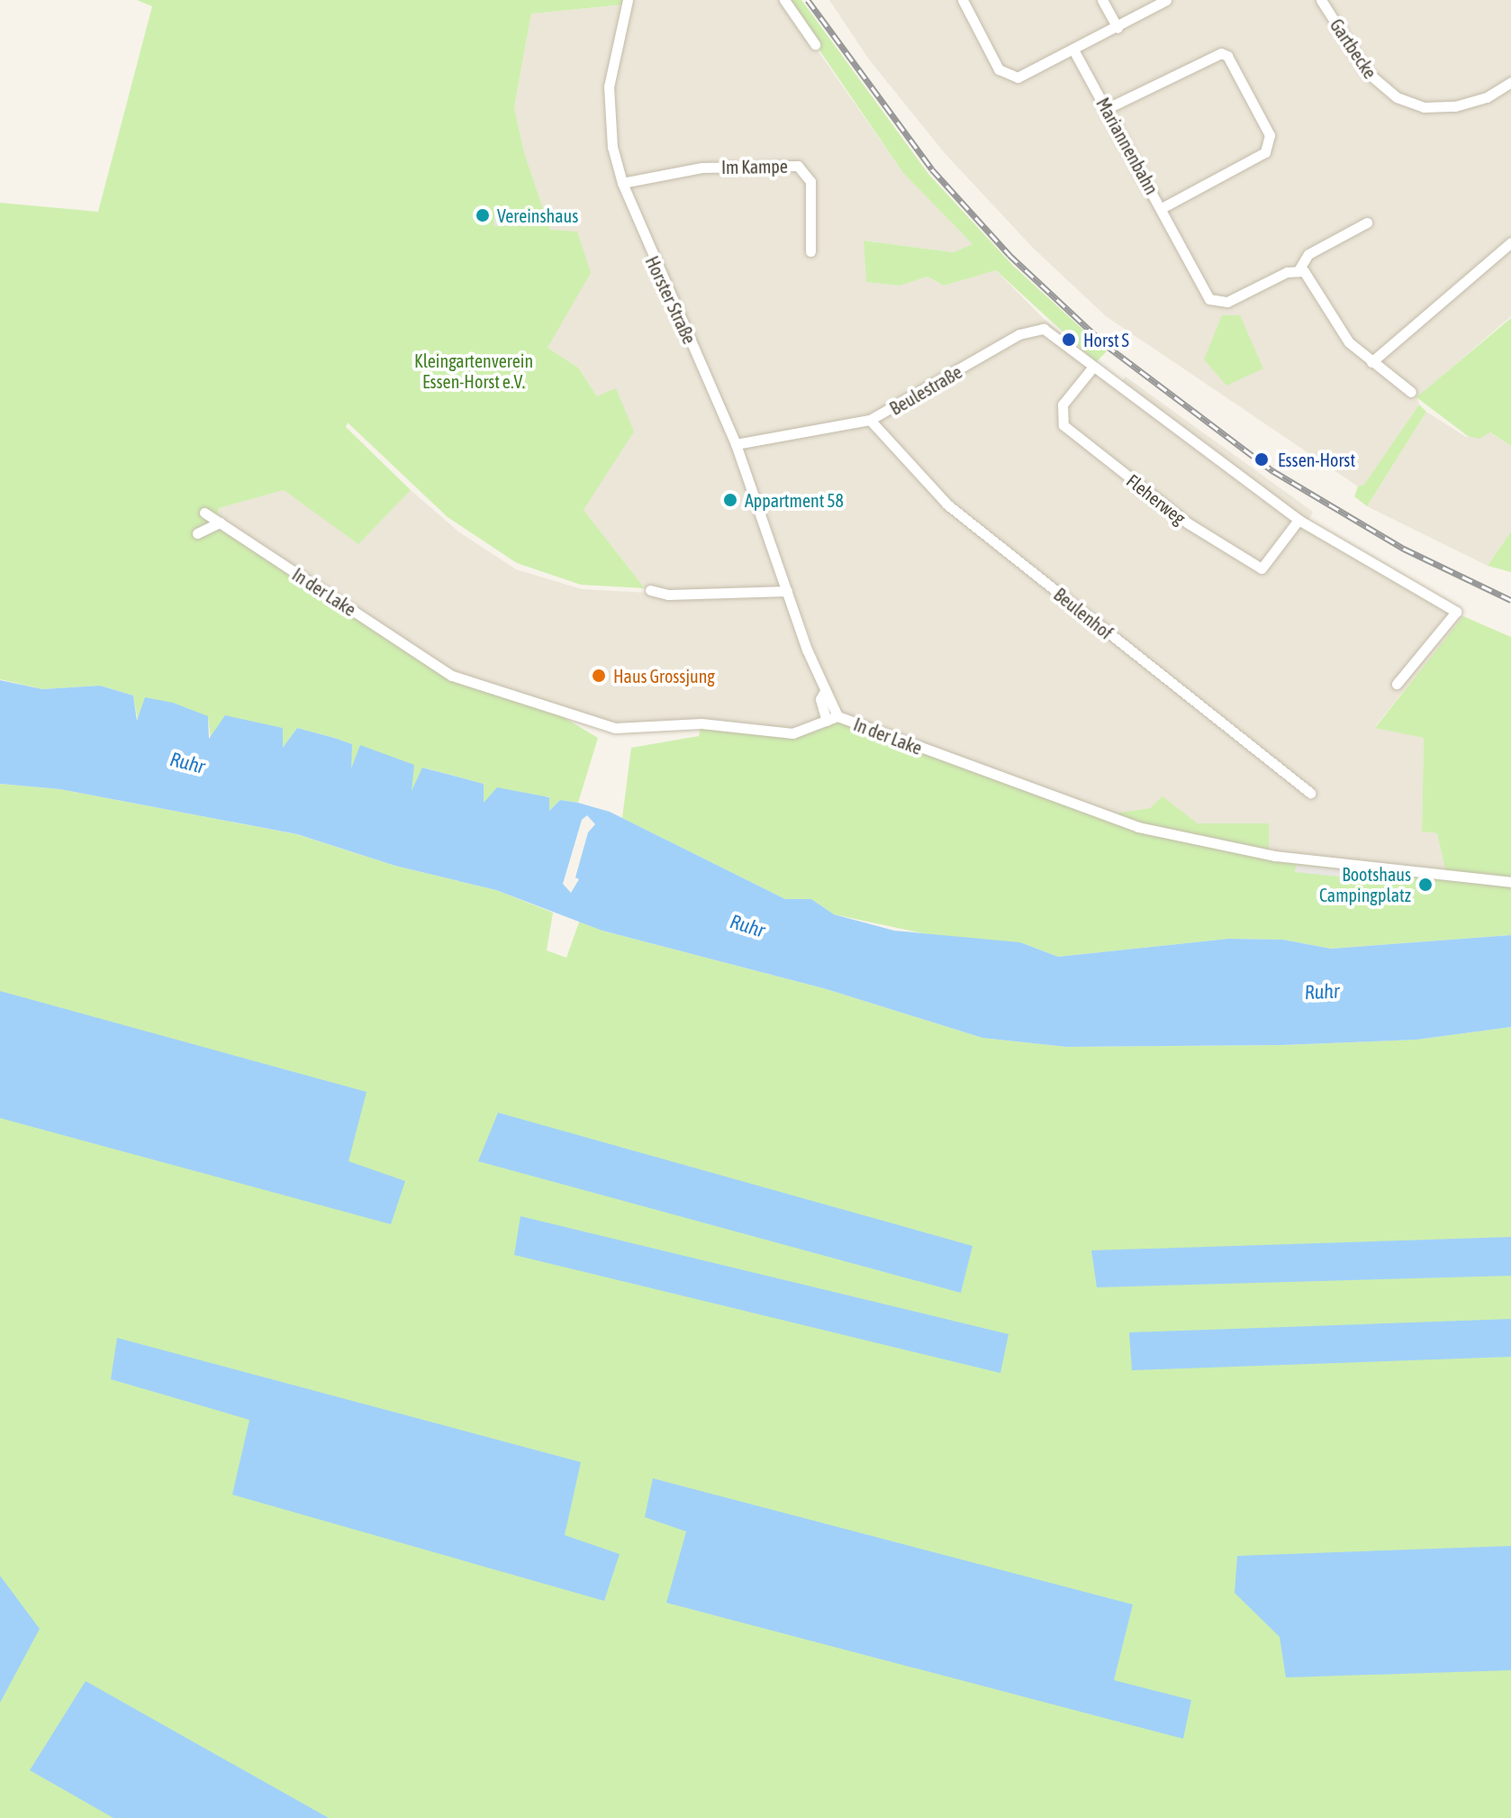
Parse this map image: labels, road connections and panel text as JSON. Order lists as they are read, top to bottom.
{
  "streets": {
    "street": [
      "Gartbecke",
      "Mariannenbahn",
      "Im Kampe",
      "Horster Straße",
      "Beulestraße",
      "Fleherweg",
      "In der Lake",
      "Beulenhof"
    ]
  },
  "crossings": [
    ["Im Kampe", "Horster Straße"],
    ["Horster Straße", "Beulestraße"],
    ["Horster Straße", "In der Lake"],
    ["Beulestraße", "Fleherweg"],
    ["Beulestraße", "Beulenhof"]
  ],
  "water": ["Ruhr"],
  "parks": ["Kleingartenverein Essen-Horst e.V."],
  "places": [
    "Vereinshaus",
    "Horst S",
    "Essen-Horst",
    "Appartment 58",
    "Haus Grossjung",
    "Bootshaus Campingplatz"
  ]
}
